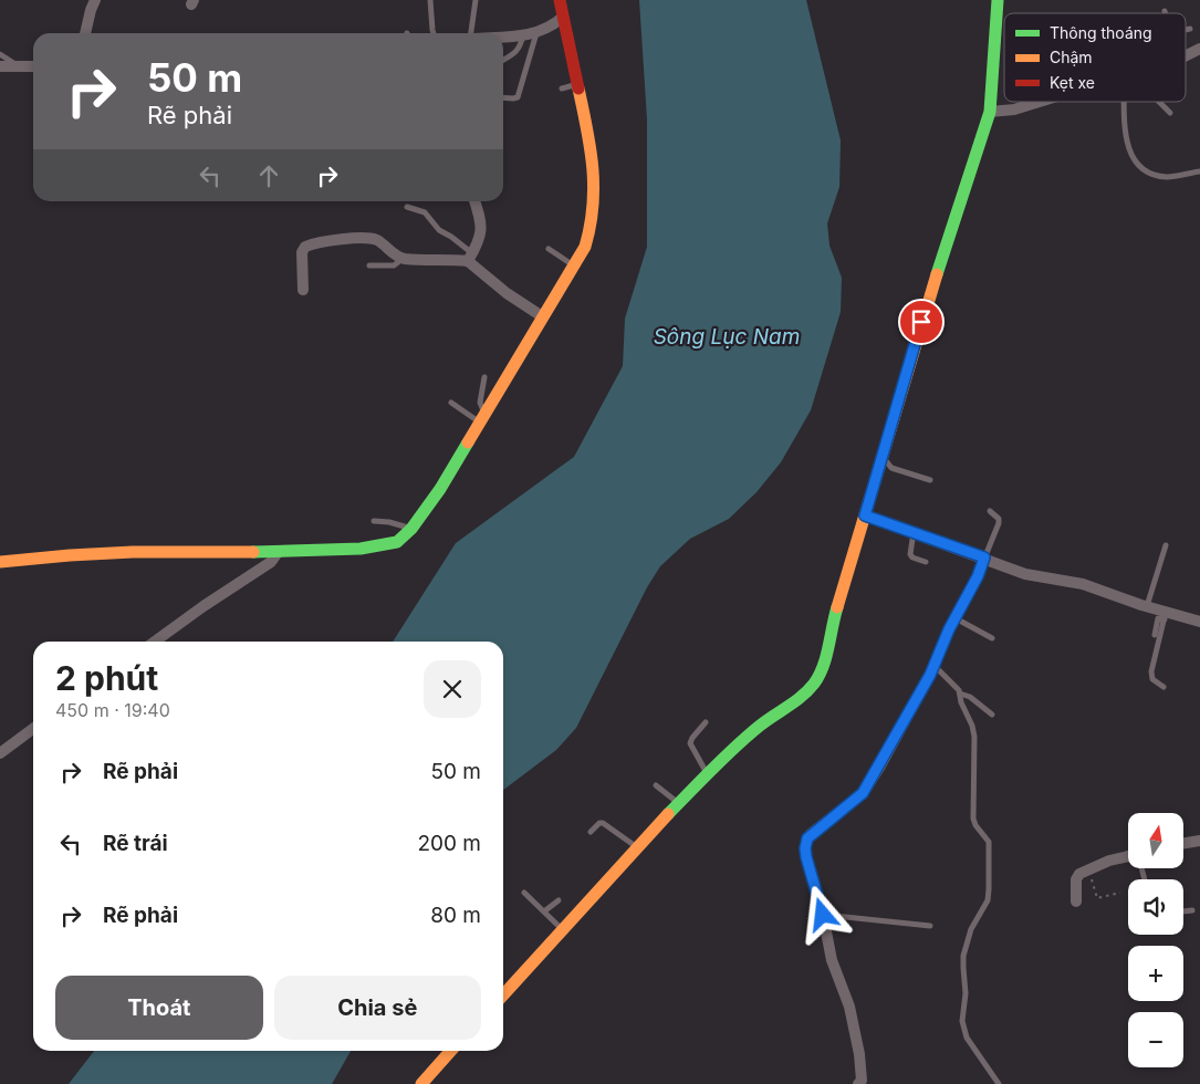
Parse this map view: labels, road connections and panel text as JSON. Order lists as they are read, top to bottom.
{
  "water": ["Sông Lục Nam"],
  "legend": ["Thông thoáng", "Chậm", "Kẹt xe"],
  "north": "top",
  "page": {
    "turn": ["50 m", "Rẽ phải"],
    "heading": ["2 phút", "450 m · 19:40"],
    "list": [
      {
        "name": "Rẽ phải",
        "value": "50 m"
      },
      {
        "name": "Rẽ trái",
        "value": "200 m"
      },
      {
        "name": "Rẽ phải",
        "value": "80 m"
      }
    ],
    "map_buttons": ["+", "−"],
    "buttons": ["Thoát", "Chia sẻ"]
  }
}
